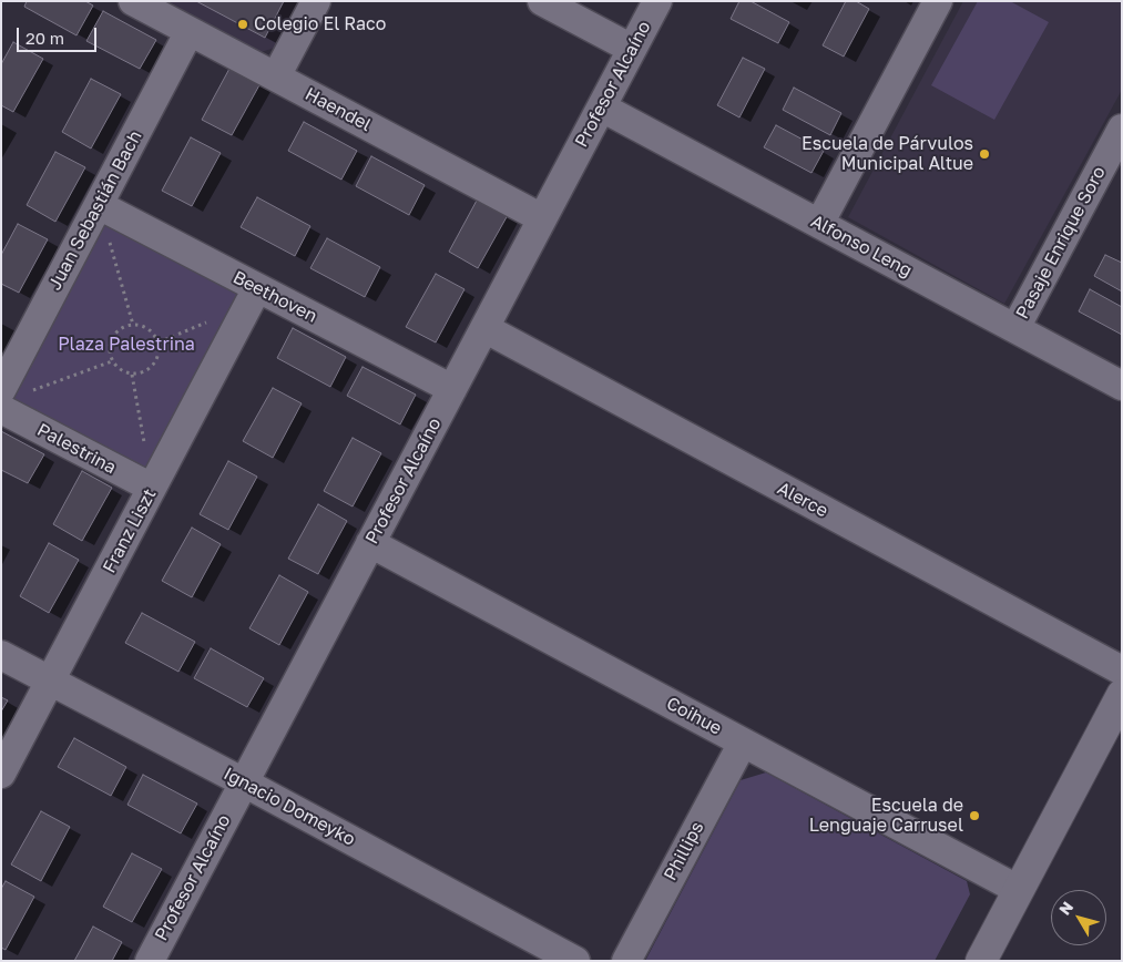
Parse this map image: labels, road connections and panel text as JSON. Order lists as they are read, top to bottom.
{
  "streets": {
    "street": [
      "Profesor Alcaíno",
      "Haendel",
      "Juan Sebastián Bach",
      "Pasaje Enrique Soro",
      "Alfonso Leng",
      "Beethoven",
      "Palestrina",
      "Alerce",
      "Franz Liszt",
      "Coihue",
      "Ignacio Domeyko",
      "Phillips"
    ]
  },
  "crossings": [
    ["Profesor Alcaíno", "Haendel"],
    ["Profesor Alcaíno", "Alfonso Leng"],
    ["Profesor Alcaíno", "Beethoven"],
    ["Profesor Alcaíno", "Alerce"],
    ["Profesor Alcaíno", "Coihue"],
    ["Profesor Alcaíno", "Ignacio Domeyko"],
    ["Haendel", "Juan Sebastián Bach"],
    ["Juan Sebastián Bach", "Beethoven"],
    ["Pasaje Enrique Soro", "Alfonso Leng"],
    ["Beethoven", "Franz Liszt"],
    ["Palestrina", "Franz Liszt"],
    ["Franz Liszt", "Ignacio Domeyko"],
    ["Coihue", "Phillips"]
  ],
  "parks": ["Plaza Palestrina"],
  "places": ["Colegio El Raco", "Escuela de Párvulos Municipal Altue", "Escuela de Lenguaje Carrusel"],
  "scale_bar": "20 m",
  "north": "top left"
}
